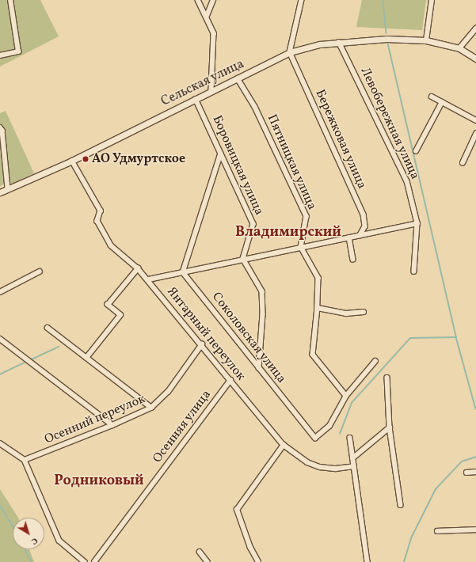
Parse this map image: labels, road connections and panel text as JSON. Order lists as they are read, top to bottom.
{
  "streets": {
    "street": [
      "Сельская улица",
      "Левобережная улица",
      "Бережковая улица",
      "Пятницкая улица",
      "Боровицкая улица",
      "Янтарный переулок",
      "Соколовская улица",
      "Осенний переулок",
      "Осенняя улица"
    ]
  },
  "crossings": [
    ["Сельская улица", "Левобережная улица"],
    ["Сельская улица", "Бережковая улица"],
    ["Сельская улица", "Пятницкая улица"],
    ["Сельская улица", "Боровицкая улица"],
    ["Сельская улица", "Янтарный переулок"],
    ["Янтарный переулок", "Осенний переулок"],
    ["Янтарный переулок", "Осенняя улица"]
  ],
  "districts": ["Владимирский", "Родниковый"],
  "places": ["АО Удмуртское"],
  "north": "bottom right"
}
